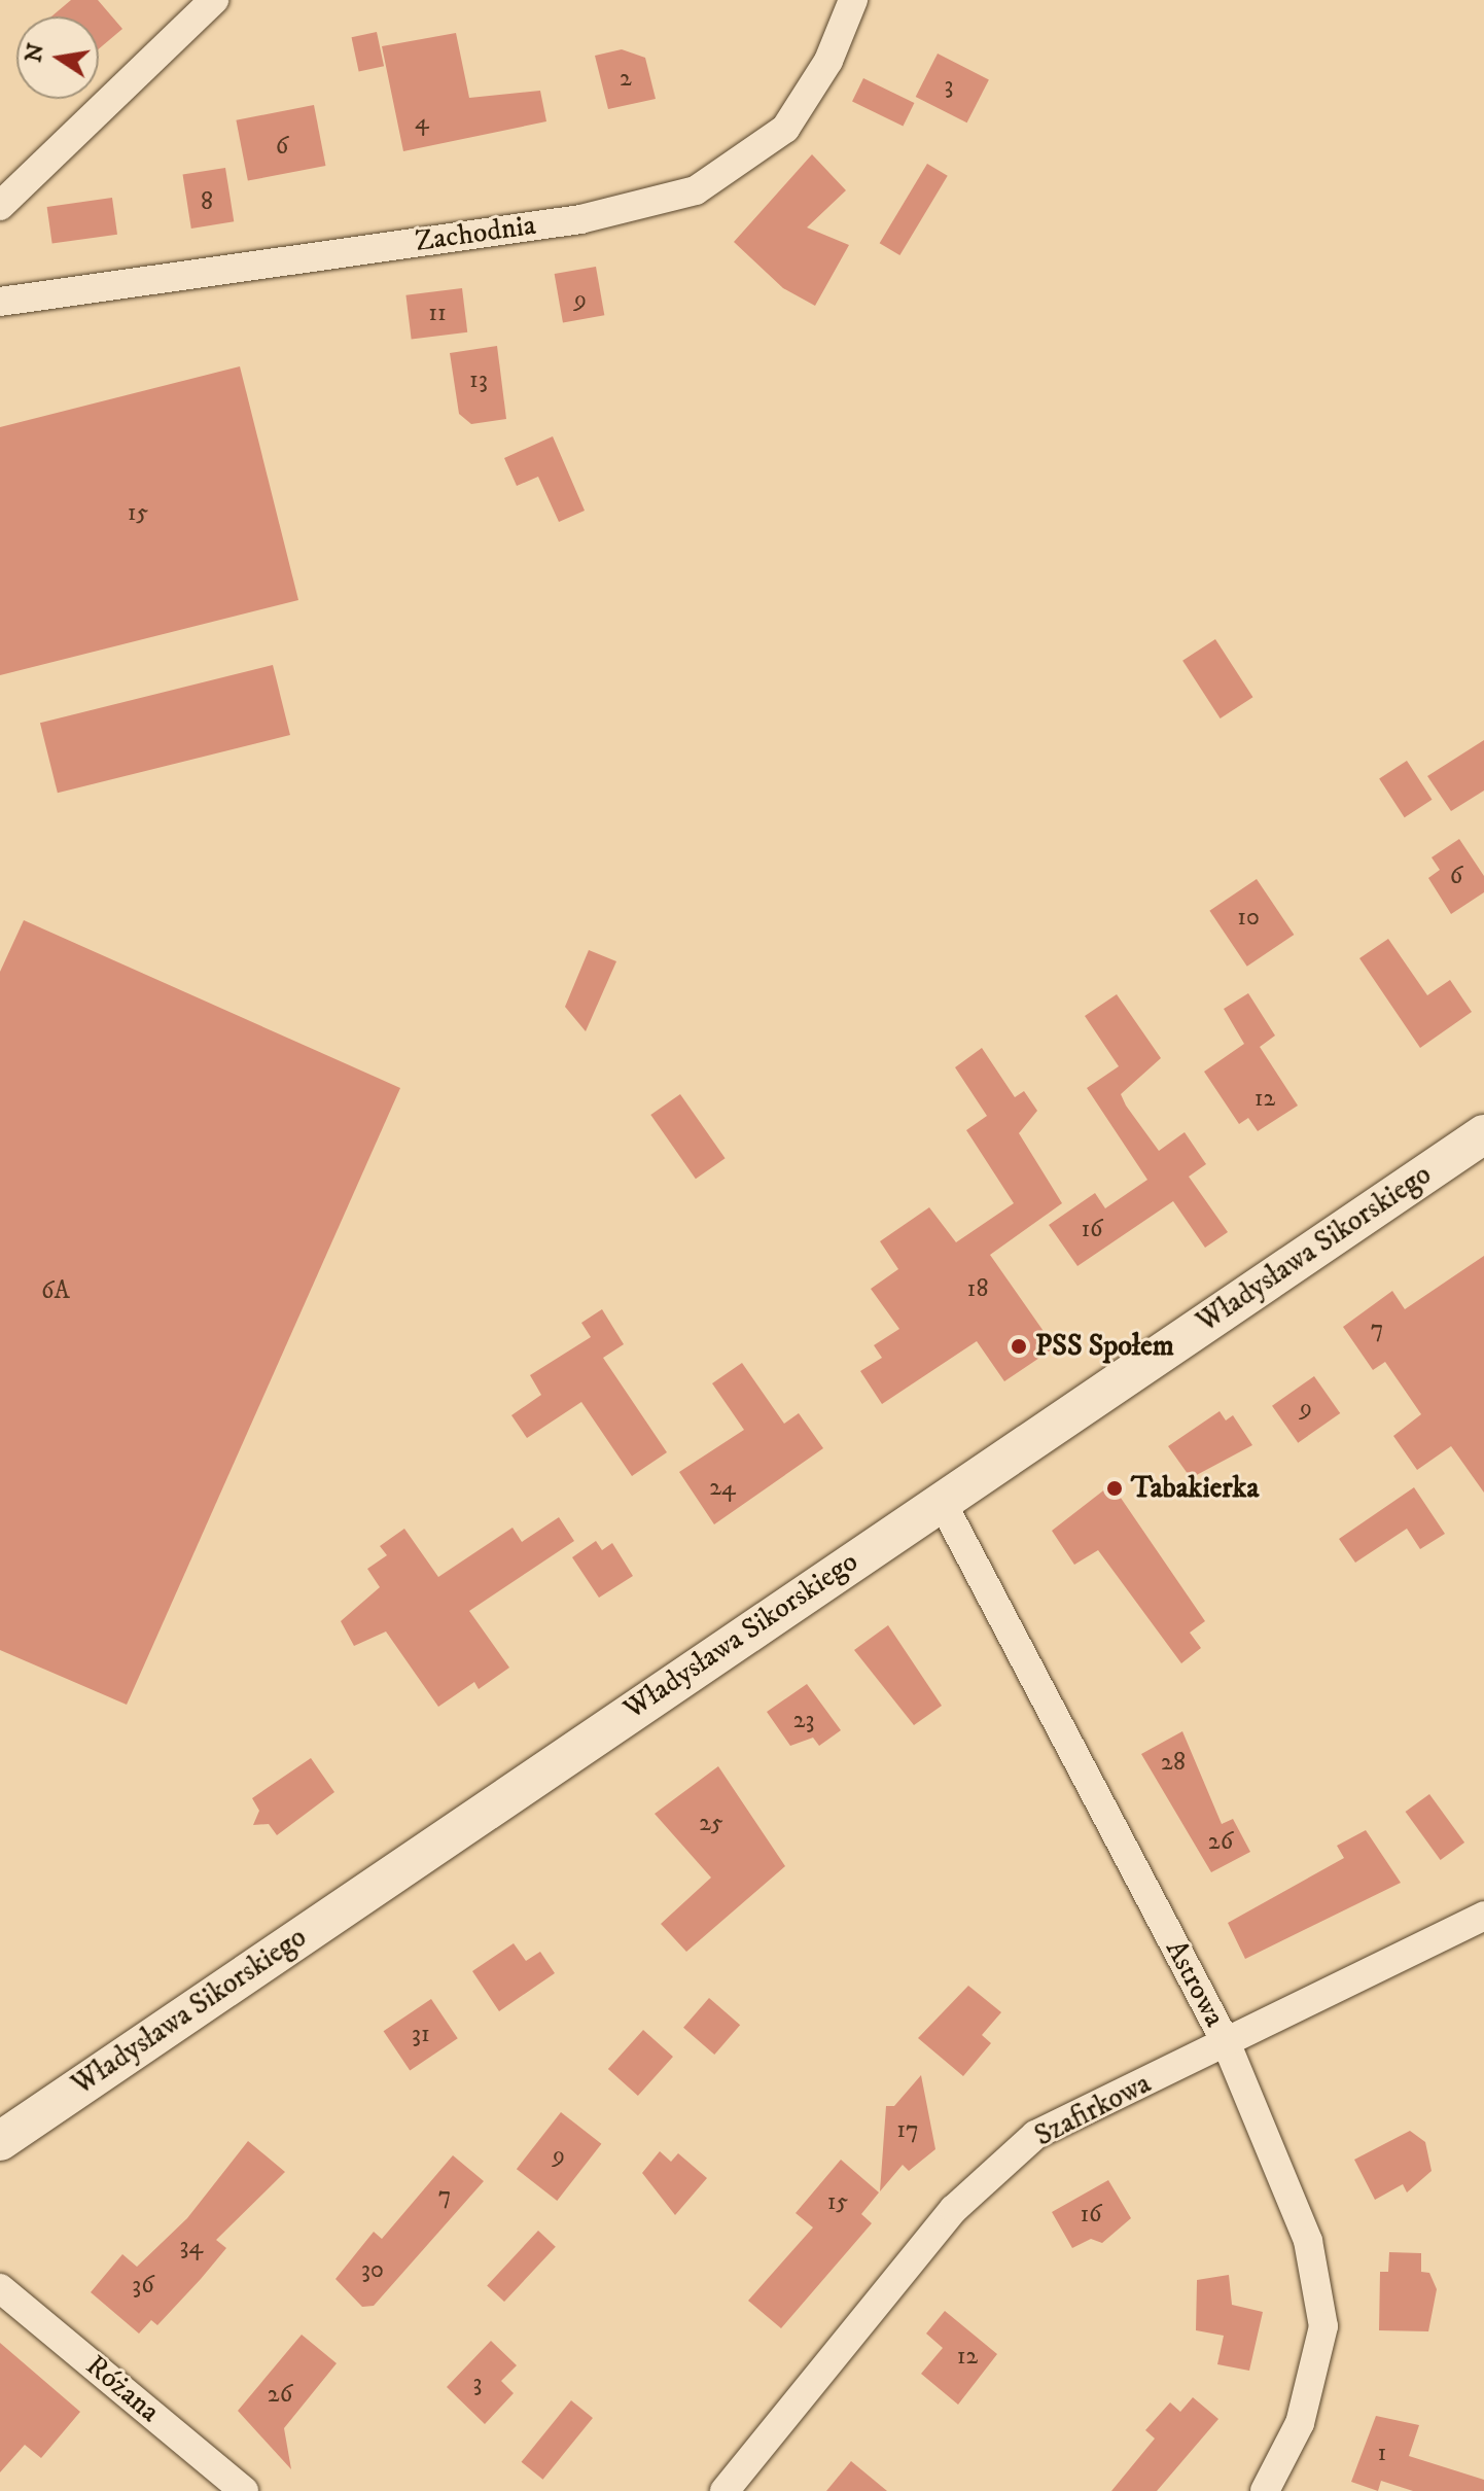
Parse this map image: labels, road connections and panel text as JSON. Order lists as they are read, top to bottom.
{
  "streets": {
    "main road": ["Władysława Sikorskiego"],
    "street": [
      "Zachodnia",
      "Astrowa",
      "Szafirkowa",
      "Różana"
    ]
  },
  "crossings": [
    ["Władysława Sikorskiego", "Astrowa"],
    ["Astrowa", "Szafirkowa"]
  ],
  "places": ["PSS Społem", "Tabakierka"],
  "house_numbers": [
    "2",
    "3",
    "4",
    "6",
    "8",
    "9",
    "11",
    "13",
    "15",
    "6",
    "10",
    "12",
    "16",
    "18",
    "6A",
    "7",
    "9",
    "24",
    "23",
    "28",
    "25",
    "26",
    "31",
    "17",
    "9",
    "7",
    "15",
    "16",
    "34",
    "30",
    "36",
    "12",
    "3",
    "26",
    "1"
  ],
  "north": "left"
}
